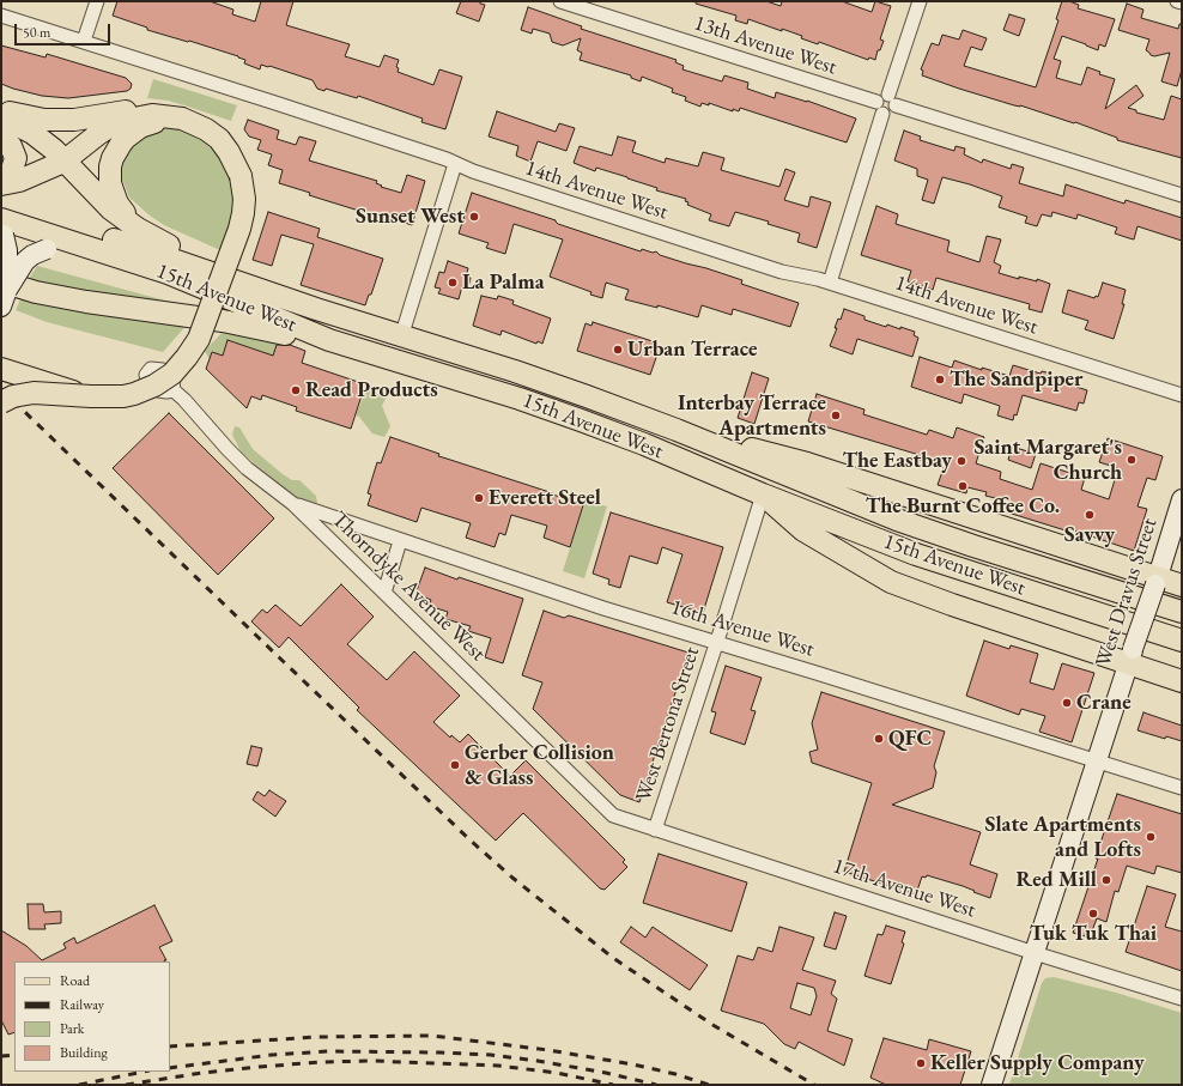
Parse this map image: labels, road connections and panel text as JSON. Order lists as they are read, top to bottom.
{
  "streets": {
    "main road": ["15th Avenue West", "West Dravus Street"],
    "street": [
      "13th Avenue West",
      "14th Avenue West",
      "Thorndyke Avenue West",
      "16th Avenue West",
      "West Bertona Street",
      "17th Avenue West"
    ]
  },
  "crossings": [
    ["15th Avenue West", "West Bertona Street"],
    ["Thorndyke Avenue West", "16th Avenue West"],
    ["Thorndyke Avenue West", "17th Avenue West"],
    ["West Dravus Street", "16th Avenue West"],
    ["West Dravus Street", "17th Avenue West"],
    ["16th Avenue West", "West Bertona Street"],
    ["West Bertona Street", "17th Avenue West"]
  ],
  "places": [
    "Sunset West",
    "La Palma",
    "Urban Terrace",
    "The Sandpiper",
    "Read Products",
    "Interbay Terrace Apartments",
    "Saint Margaret's Church",
    "The Eastbay",
    "The Burnt Coffee Co.",
    "Everett Steel",
    "Savvy",
    "Crane",
    "QFC",
    "Gerber Collision & Glass",
    "Slate Apartments and Lofts",
    "Red Mill",
    "Tuk Tuk Thai",
    "Keller Supply Company"
  ],
  "legend": [
    "Road",
    "Railway",
    "Park",
    "Building"
  ],
  "scale_bar": "50 m"
}
